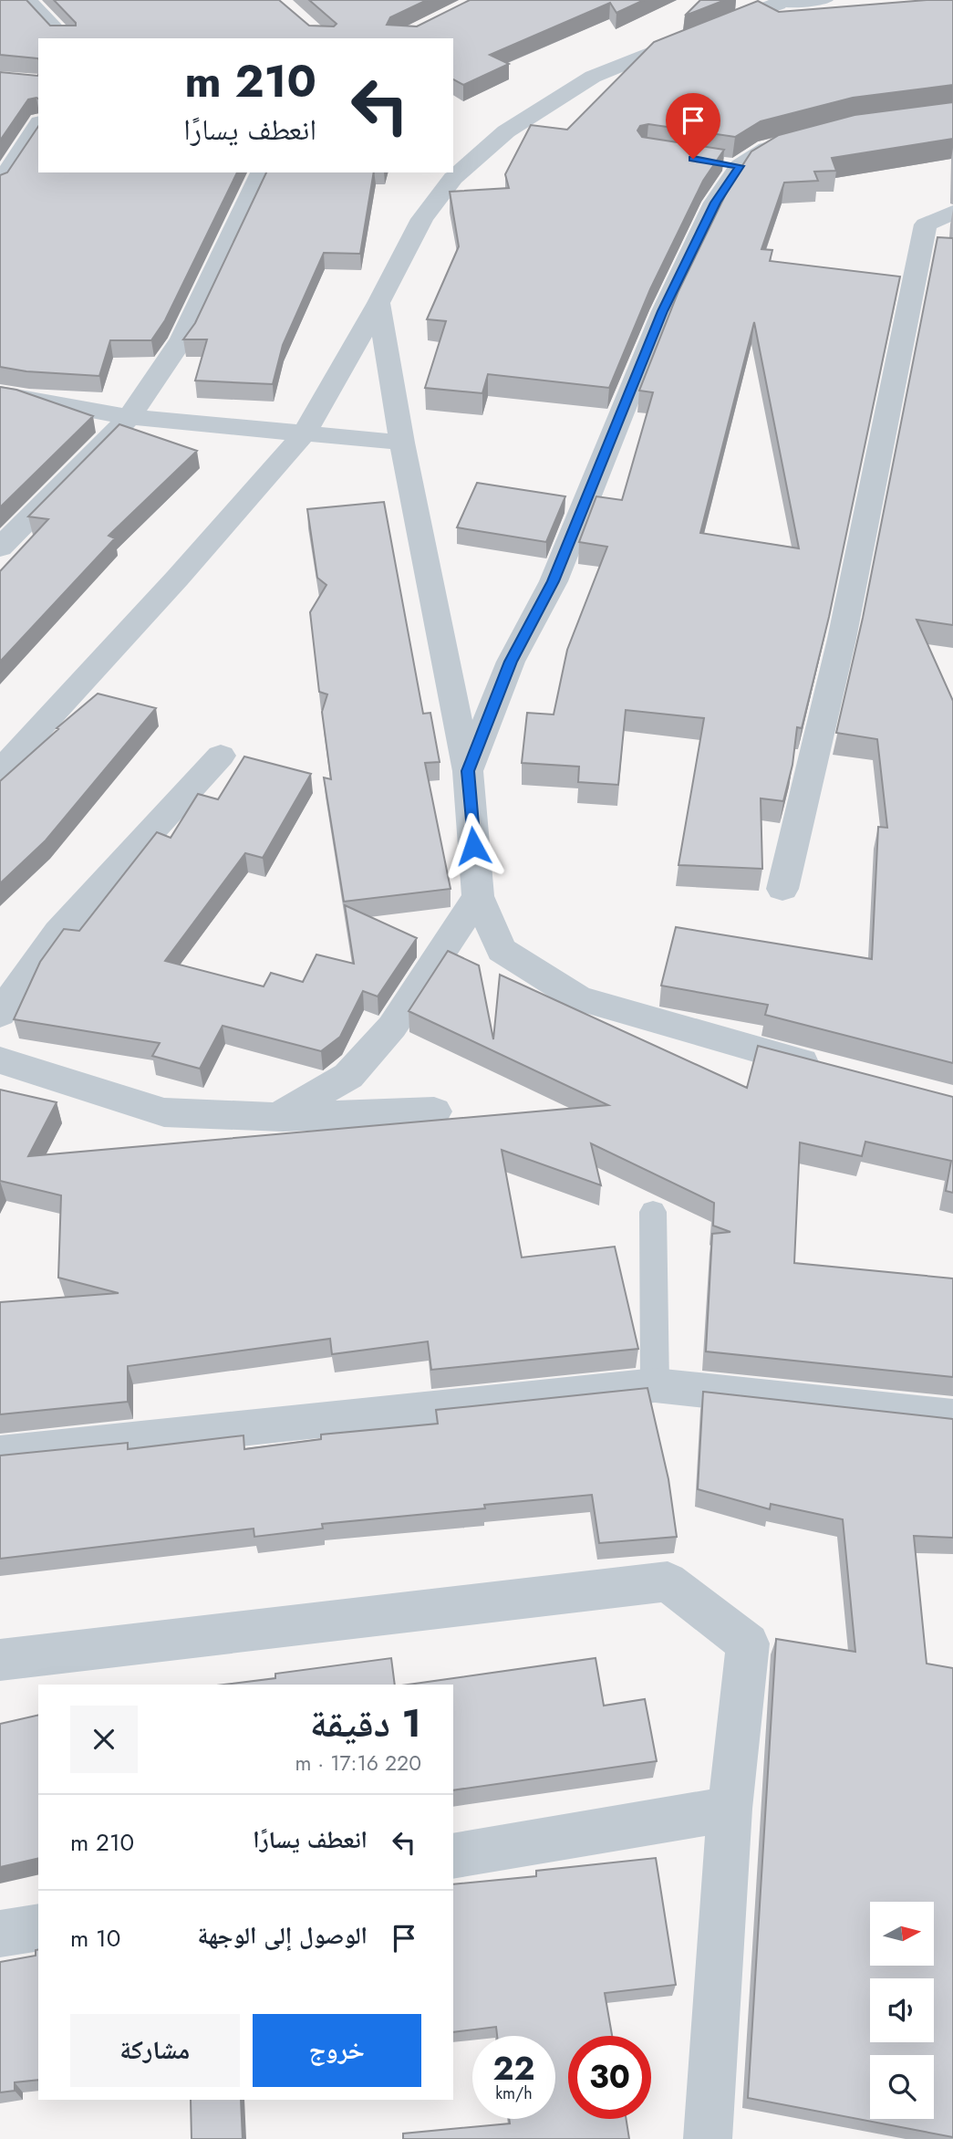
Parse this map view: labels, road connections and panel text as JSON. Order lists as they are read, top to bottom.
{
  "north": "right",
  "page": {
    "turn": ["210 m", "انعطف يسارًا"],
    "heading": ["1 دقيقة", "220 m · 17:16"],
    "list": [
      {
        "name": "انعطف يسارًا",
        "value": "210 m"
      },
      {
        "name": "الوصول إلى الوجهة",
        "value": "10 m"
      }
    ],
    "buttons": ["خروج", "مشاركة"],
    "speed": "22 km/h",
    "limit": "30"
  }
}
